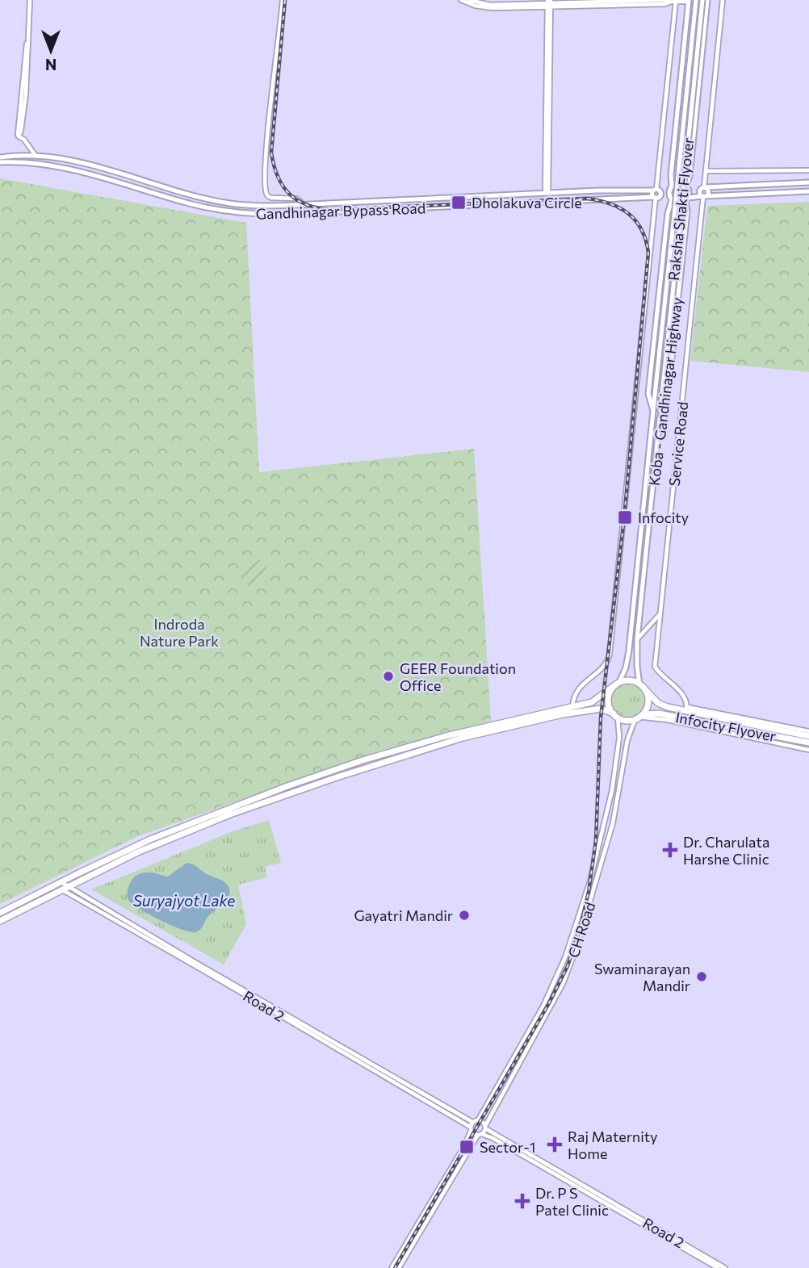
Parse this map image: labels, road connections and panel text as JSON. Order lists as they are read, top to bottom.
{
  "streets": {
    "highway": ["Infocity Flyover"],
    "main road": ["Raksha Shakti Flyover", "Gandhinagar Bypass Road", "Koba - Gandhinagar Highway"],
    "street": ["Service Road", "CH Road", "Road 2"]
  },
  "crossings": [
    ["Raksha Shakti Flyover", "Koba - Gandhinagar Highway"],
    ["Gandhinagar Bypass Road", "Koba - Gandhinagar Highway"],
    ["Koba - Gandhinagar Highway", "Infocity Flyover"],
    ["Koba - Gandhinagar Highway", "CH Road"],
    ["Service Road", "Infocity Flyover"],
    ["Infocity Flyover", "CH Road"],
    ["CH Road", "Road 2"]
  ],
  "water": ["Suryajyot Lake"],
  "parks": ["Indroda Nature Park"],
  "places": {
    "transit": ["Dholakuva Circle", "Infocity", "Sector-1"],
    "other": ["GEER Foundation Office", "Gayatri Mandir", "Swaminarayan Mandir"],
    "health": ["Dr. Charulata Harshe Clinic", "Raj Maternity Home", "Dr. P S Patel Clinic"]
  },
  "north": "bottom"
}
